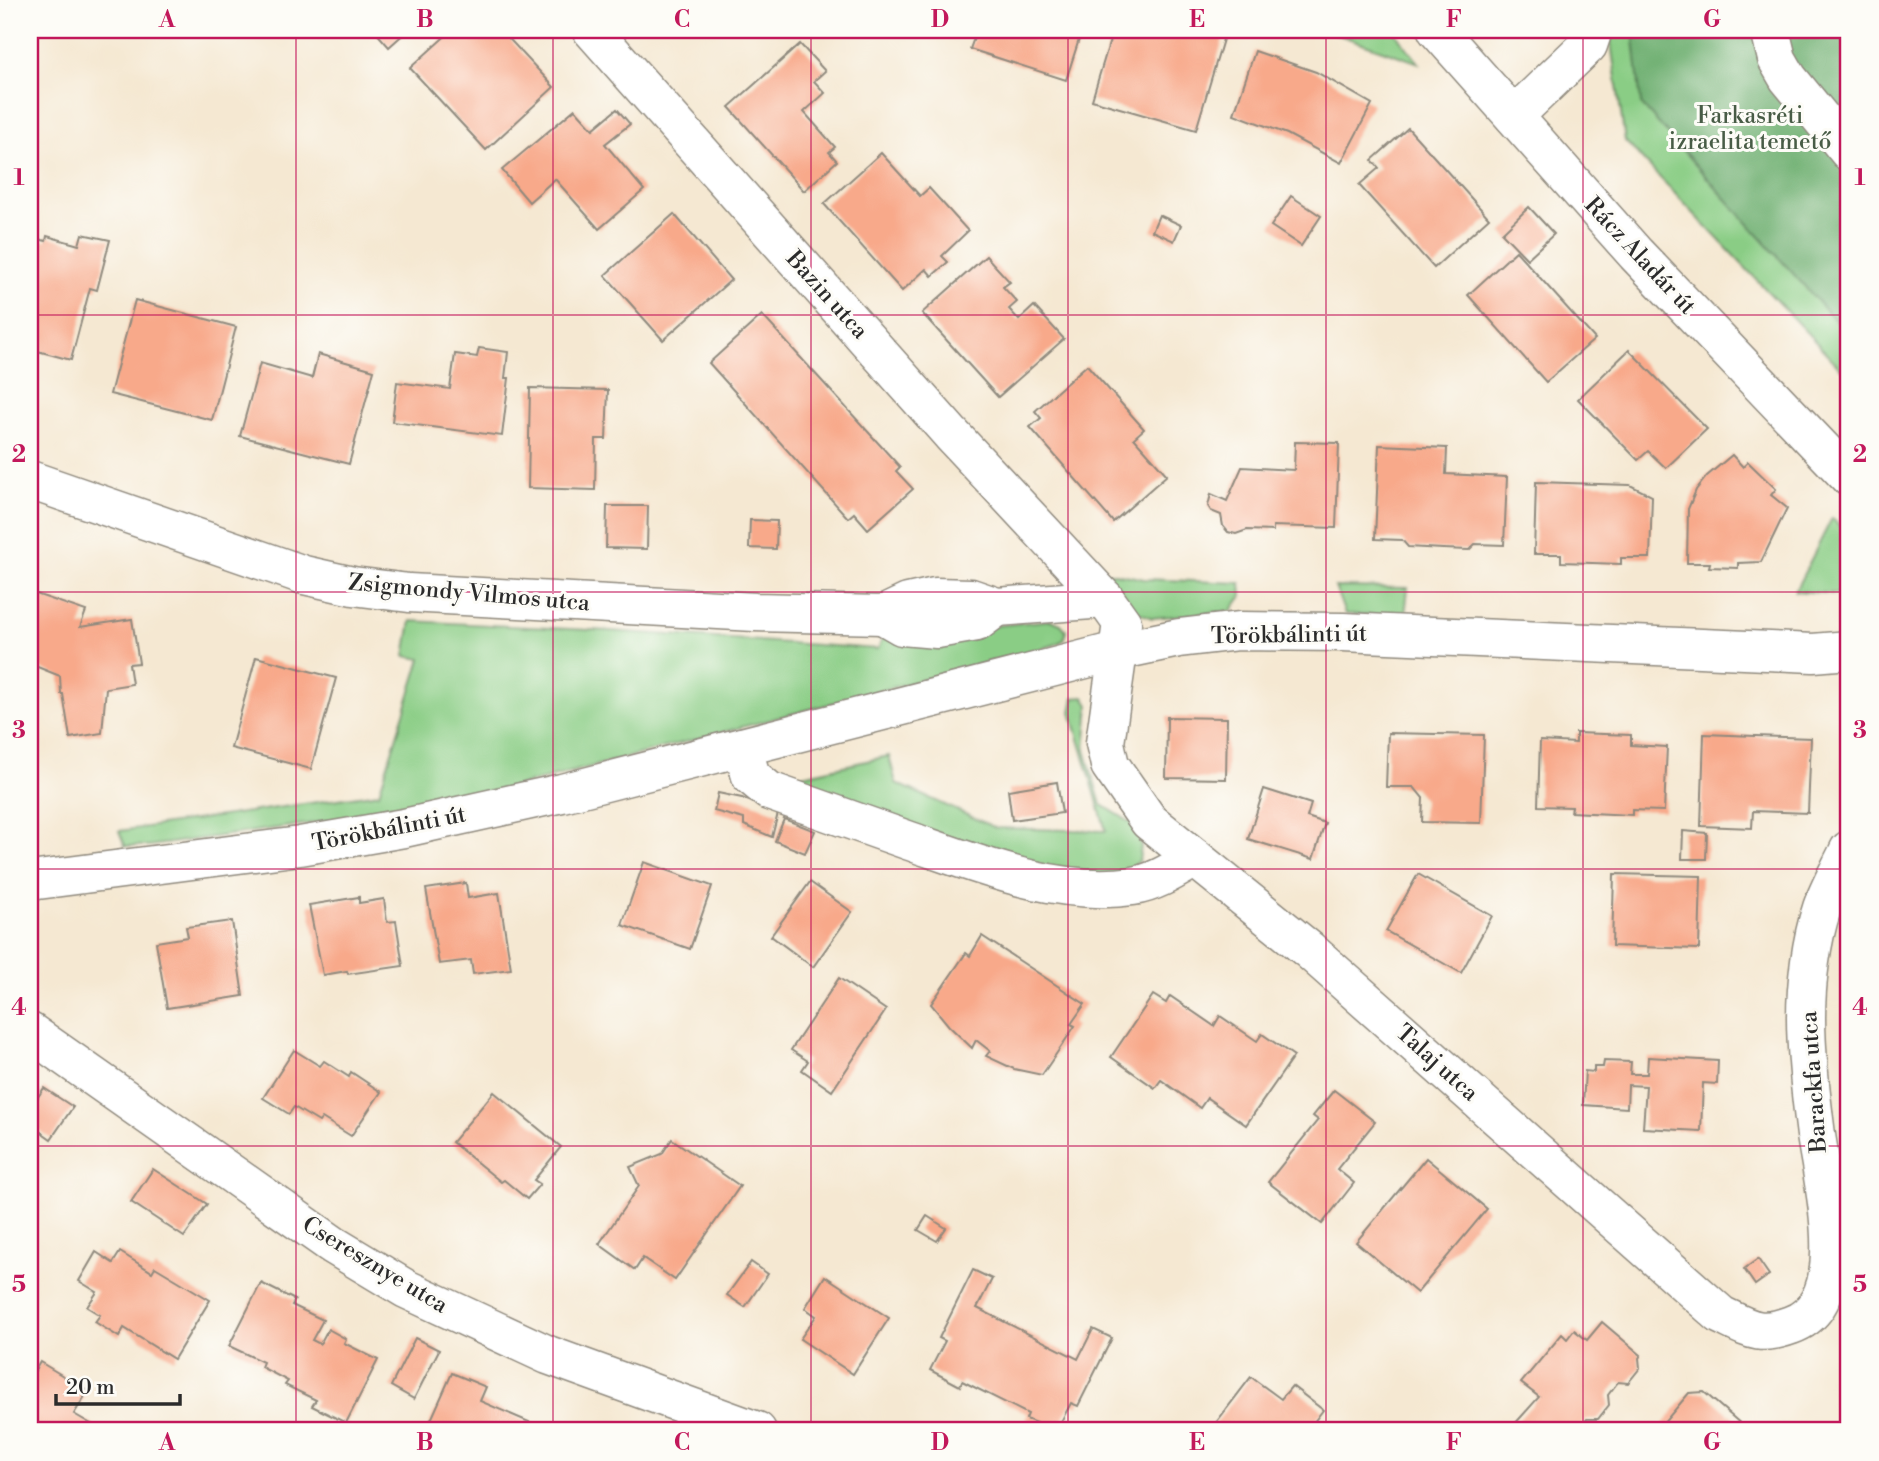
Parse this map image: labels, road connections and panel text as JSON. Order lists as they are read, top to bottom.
{
  "streets": {
    "street": [
      "Rácz Aladár út",
      "Bazin utca",
      "Zsigmondy Vilmos utca",
      "Törökbálinti út",
      "Talaj utca",
      "Barackfa utca",
      "Cseresznye utca"
    ]
  },
  "crossings": [
    ["Bazin utca", "Zsigmondy Vilmos utca"],
    ["Bazin utca", "Törökbálinti út"],
    ["Bazin utca", "Talaj utca"],
    ["Törökbálinti út", "Talaj utca"],
    ["Talaj utca", "Barackfa utca"]
  ],
  "parks": ["Farkasréti izraelita temető"],
  "scale_bar": "20 m",
  "grid": {
    "columns": [
      "A",
      "B",
      "C",
      "D",
      "E",
      "F",
      "G"
    ],
    "rows": [
      "1",
      "2",
      "3",
      "4",
      "5"
    ]
  }
}
